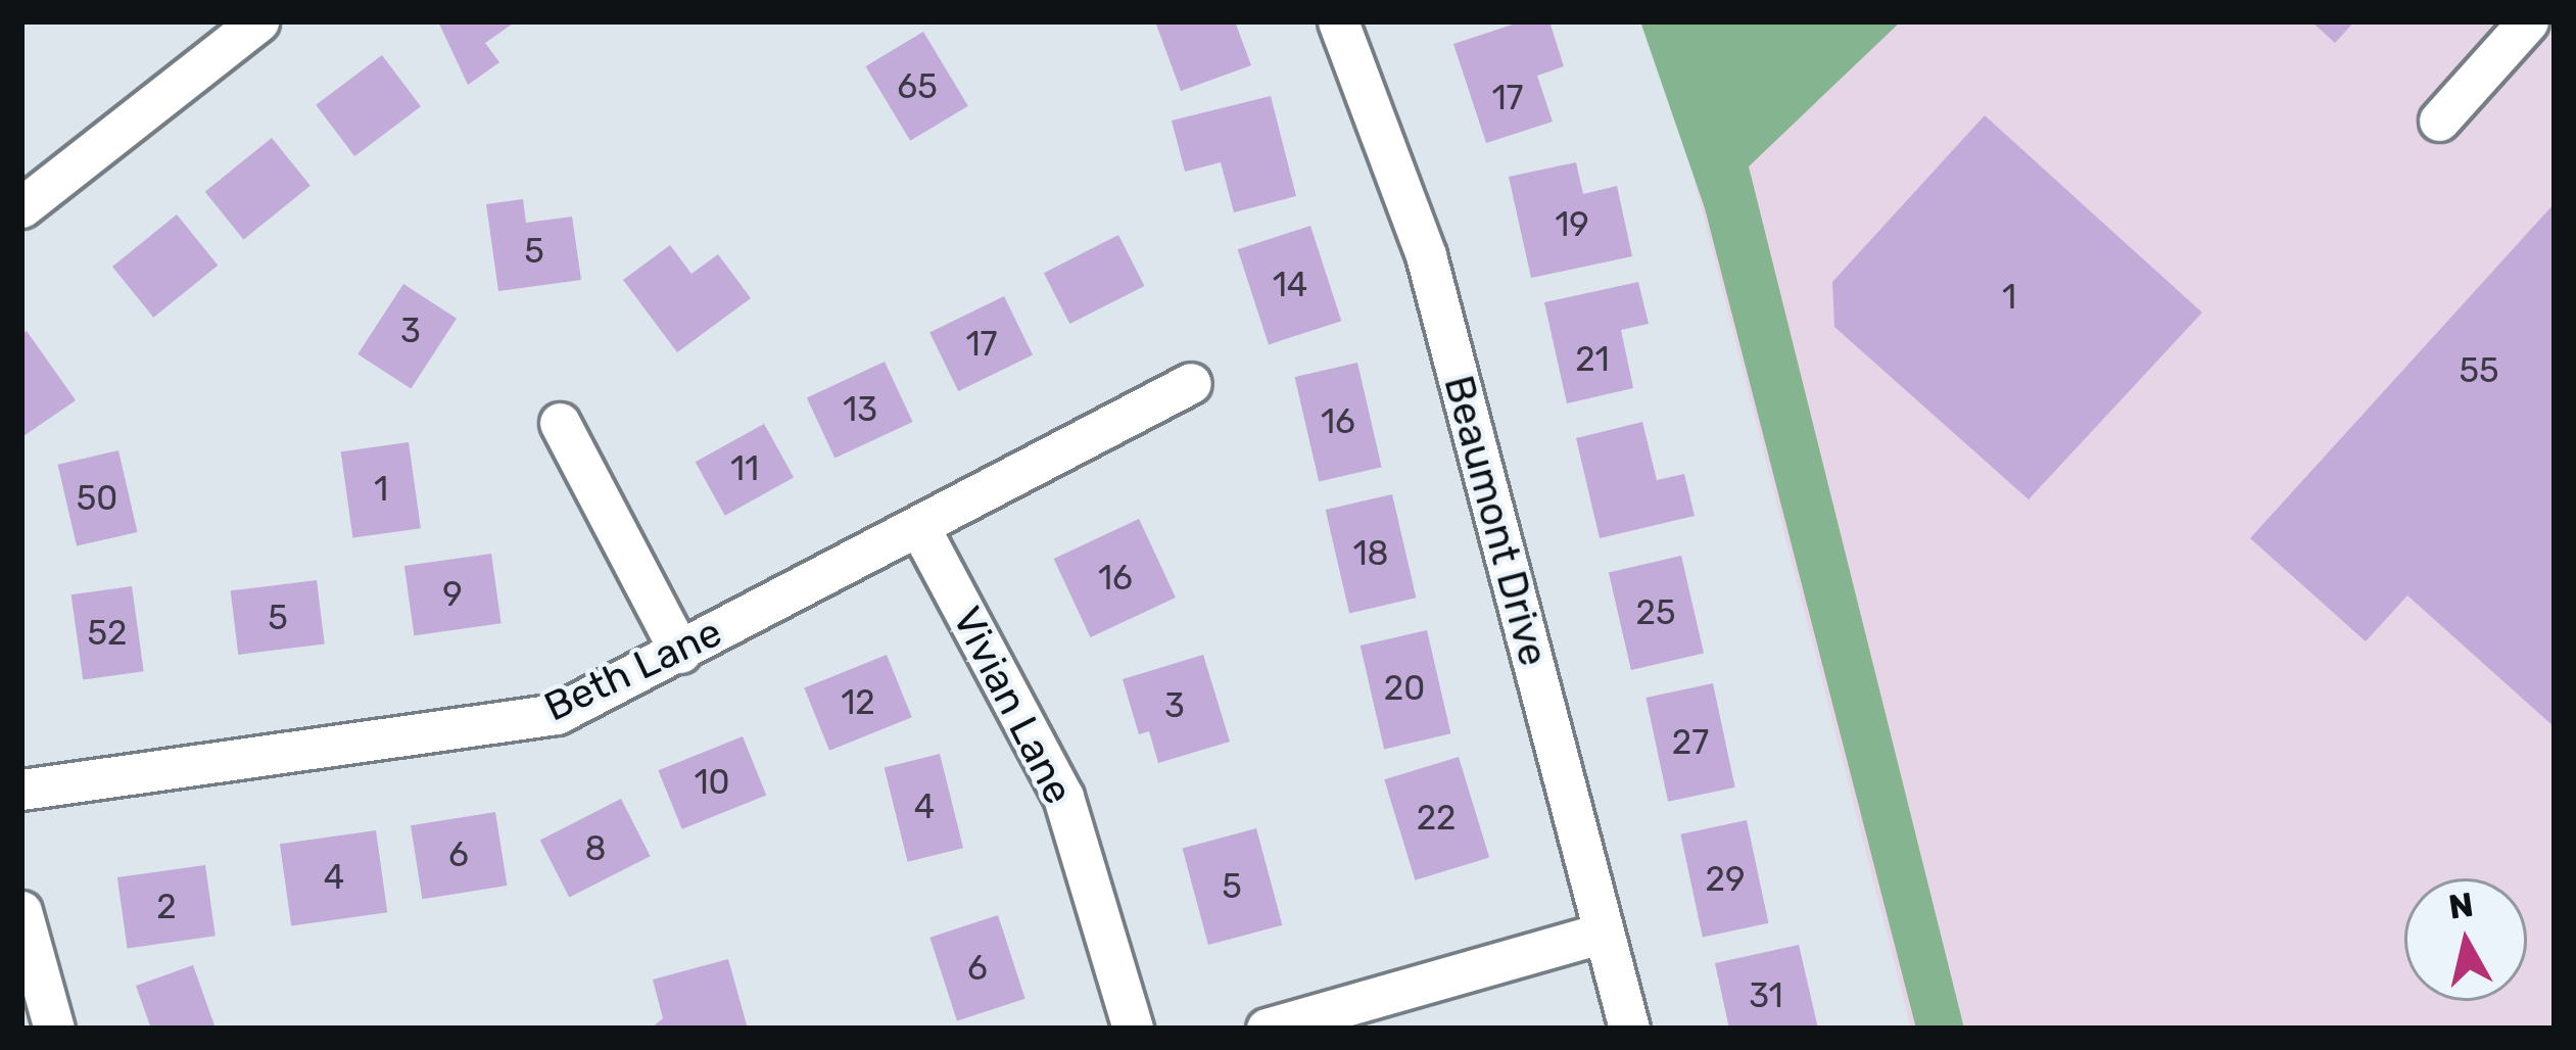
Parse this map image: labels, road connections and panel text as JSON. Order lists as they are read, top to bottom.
{
  "streets": {
    "street": ["Beaumont Drive", "Beth Lane", "Vivian Lane"]
  },
  "crossings": [
    ["Beth Lane", "Vivian Lane"]
  ],
  "house_numbers": [
    "65",
    "17",
    "19",
    "5",
    "14",
    "1",
    "3",
    "17",
    "21",
    "55",
    "13",
    "16",
    "11",
    "1",
    "50",
    "18",
    "16",
    "9",
    "25",
    "5",
    "52",
    "20",
    "12",
    "3",
    "27",
    "10",
    "4",
    "22",
    "8",
    "6",
    "4",
    "29",
    "5",
    "2",
    "6",
    "31"
  ],
  "north": "top"
}
